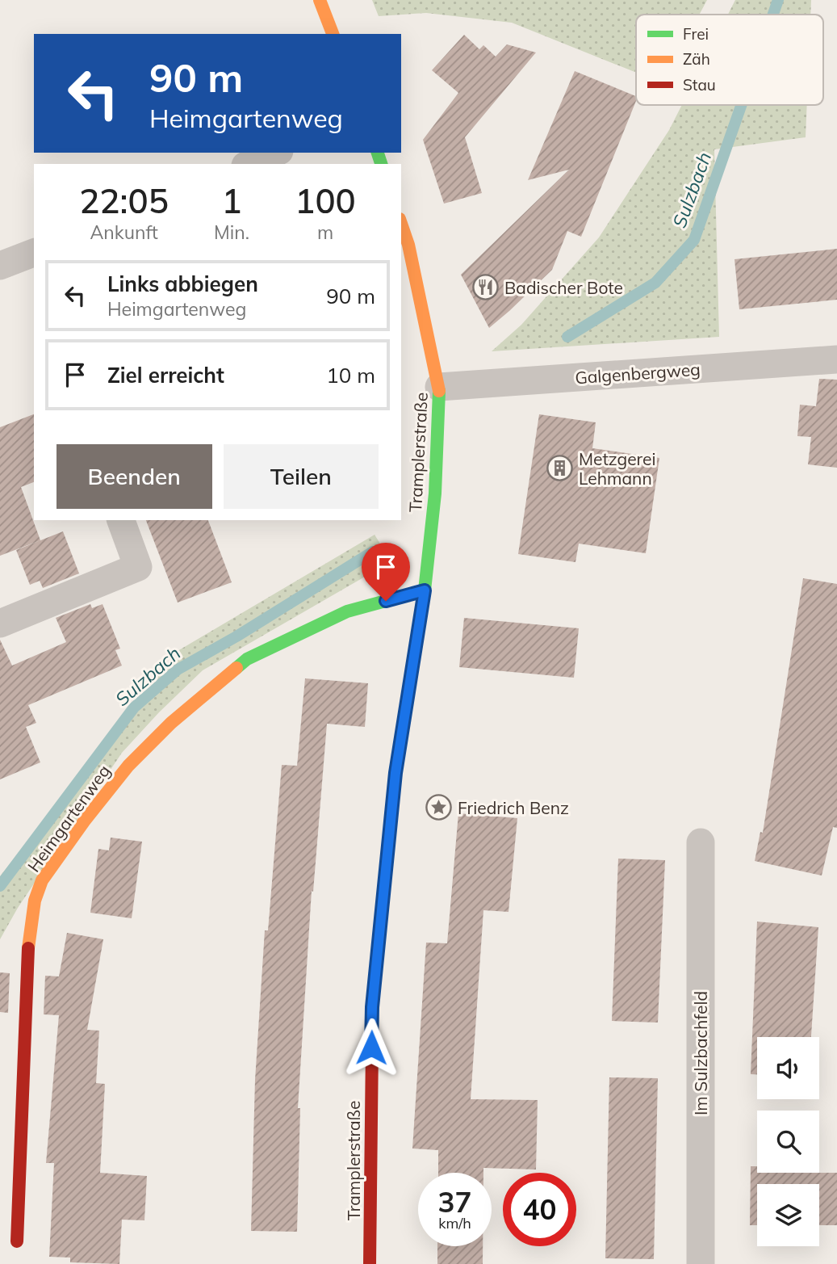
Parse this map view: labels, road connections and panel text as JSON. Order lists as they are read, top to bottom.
{
  "streets": {
    "street": [
      "Galgenbergweg",
      "Tramplerstraße",
      "Heimgartenweg",
      "Im Sulzbachfeld"
    ]
  },
  "crossings": [
    ["Galgenbergweg", "Tramplerstraße"],
    ["Tramplerstraße", "Heimgartenweg"]
  ],
  "water": ["Sulzbach"],
  "places": {
    "restaurant": ["Badischer Bote"],
    "building": ["Metzgerei Lehmann"],
    "place": ["Friedrich Benz"]
  },
  "legend": ["Frei", "Zäh", "Stau"],
  "page": {
    "turn": ["90 m", "Heimgartenweg"],
    "eta": [
      "22:05",
      "Ankunft",
      "1",
      "Min.",
      "100",
      "m"
    ],
    "list": [
      {
        "name": "Links abbiegen",
        "note": "Heimgartenweg",
        "value": "90 m"
      },
      {
        "name": "Ziel erreicht",
        "value": "10 m"
      }
    ],
    "buttons": ["Beenden", "Teilen"],
    "speed": "37 km/h",
    "limit": "40"
  }
}
